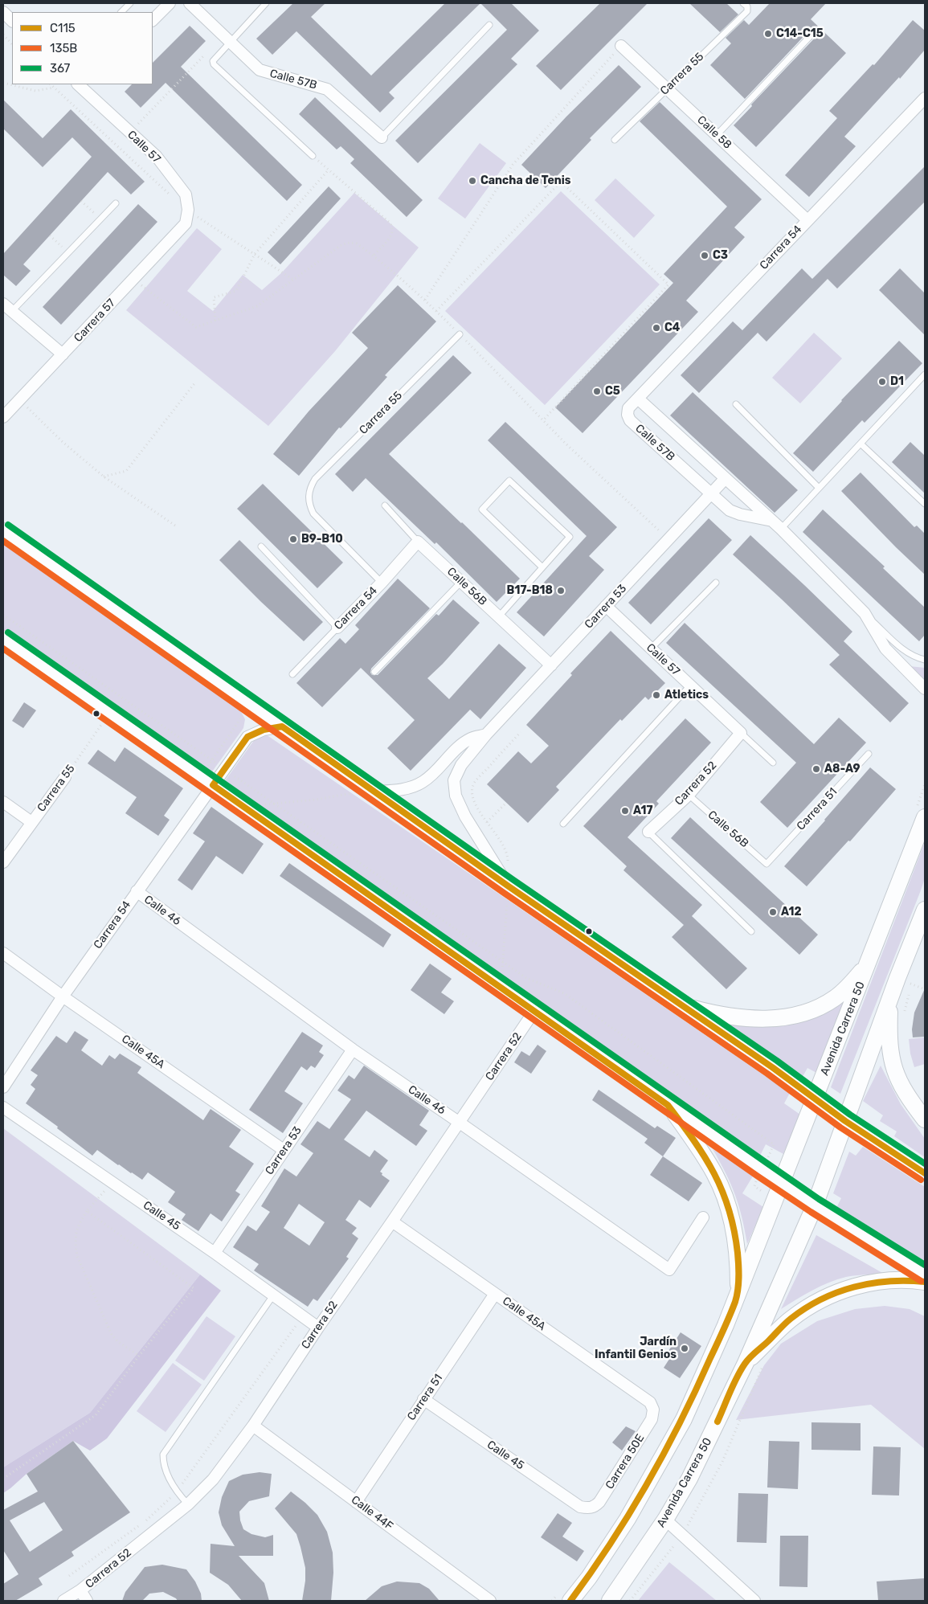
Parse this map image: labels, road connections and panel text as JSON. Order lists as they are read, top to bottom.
{
  "streets": {
    "main road": ["Avenida Carrera 50"],
    "street": [
      "Carrera 55",
      "Calle 57B",
      "Calle 58",
      "Calle 57",
      "Carrera 54",
      "Carrera 57",
      "Calle 56B",
      "Carrera 53",
      "Carrera 52",
      "Carrera 51",
      "Calle 46",
      "Calle 45A",
      "Calle 45",
      "Carrera 50E",
      "Calle 44F"
    ]
  },
  "crossings": [
    ["Carrera 55", "Calle 58"],
    ["Carrera 55", "Carrera 54"],
    ["Calle 57B", "Carrera 54"],
    ["Calle 57B", "Carrera 53"],
    ["Calle 58", "Carrera 54"],
    ["Calle 57", "Carrera 57"],
    ["Calle 57", "Carrera 53"],
    ["Calle 57", "Carrera 52"],
    ["Carrera 54", "Calle 56B"],
    ["Carrera 54", "Calle 46"],
    ["Carrera 54", "Calle 45A"],
    ["Calle 56B", "Carrera 53"],
    ["Calle 56B", "Carrera 52"],
    ["Calle 56B", "Carrera 51"],
    ["Carrera 53", "Calle 46"],
    ["Carrera 53", "Calle 45A"],
    ["Carrera 53", "Calle 45"],
    ["Carrera 52", "Calle 46"],
    ["Carrera 52", "Calle 45A"],
    ["Carrera 52", "Calle 45"],
    ["Carrera 52", "Calle 44F"],
    ["Carrera 51", "Calle 45A"],
    ["Carrera 51", "Calle 45"],
    ["Carrera 51", "Calle 44F"],
    ["Calle 45A", "Carrera 50E"],
    ["Calle 45", "Carrera 50E"]
  ],
  "places": [
    "C14-C15",
    "Cancha de Tenis",
    "C3",
    "C4",
    "D1",
    "C5",
    "B9-B10",
    "B17-B18",
    "Atletics",
    "A8-A9",
    "A17",
    "A12",
    "Jardín Infantil Genios"
  ],
  "lines": ["transit line 367", "transit line 135B", "transit line C115"],
  "legend": ["C115", "135B", "367"]
}
